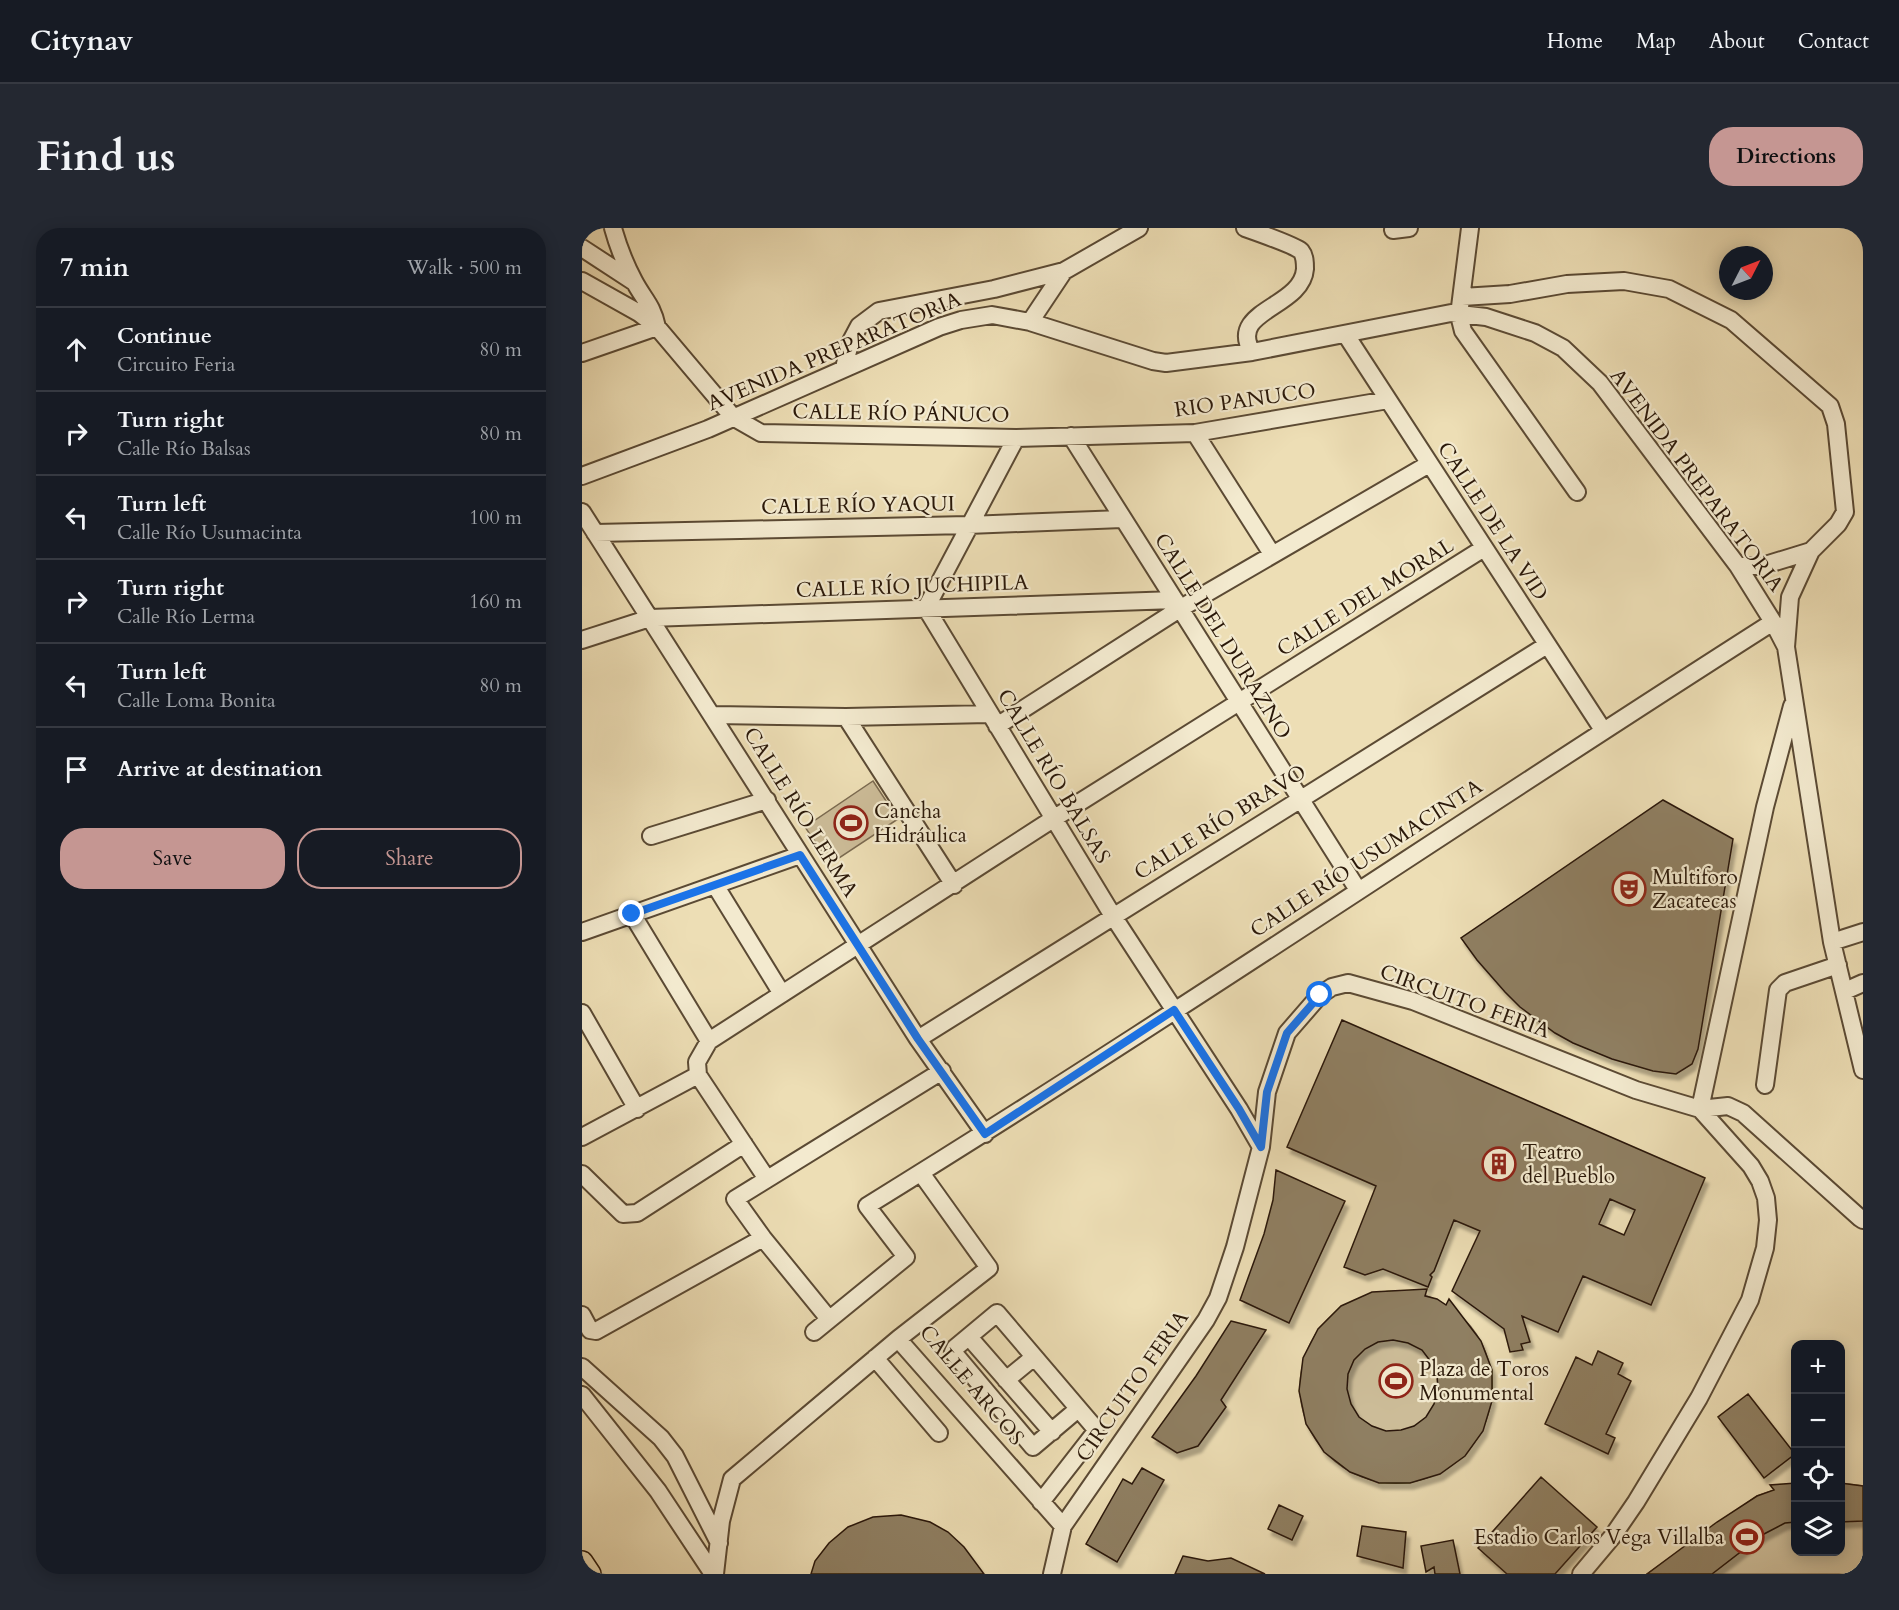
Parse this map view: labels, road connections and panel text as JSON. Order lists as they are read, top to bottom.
{
  "streets": {
    "street": [
      "AVENIDA PREPARATORIA",
      "RIO PANUCO",
      "CALLE RÍO PÁNUCO",
      "CALLE RÍO YAQUI",
      "CALLE DE LA VID",
      "CALLE RÍO JUCHIPILA",
      "CALLE DEL MORAL",
      "CALLE DEL DURAZNO",
      "CALLE RÍO BALSAS",
      "CALLE RÍO LERMA",
      "CALLE RÍO BRAVO",
      "CALLE RÍO USUMACINTA",
      "CIRCUITO FERIA",
      "CALLE ARCOS"
    ]
  },
  "crossings": [
    ["AVENIDA PREPARATORIA", "CALLE RÍO PÁNUCO"],
    ["AVENIDA PREPARATORIA", "CALLE DE LA VID"],
    ["AVENIDA PREPARATORIA", "CALLE RÍO USUMACINTA"],
    ["RIO PANUCO", "CALLE RÍO PÁNUCO"],
    ["RIO PANUCO", "CALLE DE LA VID"],
    ["RIO PANUCO", "CALLE DEL DURAZNO"],
    ["CALLE RÍO PÁNUCO", "CALLE DEL DURAZNO"],
    ["CALLE RÍO YAQUI", "CALLE DEL DURAZNO"],
    ["CALLE RÍO YAQUI", "CALLE RÍO LERMA"],
    ["CALLE DE LA VID", "CALLE DEL MORAL"],
    ["CALLE DE LA VID", "CALLE RÍO BRAVO"],
    ["CALLE DE LA VID", "CALLE RÍO USUMACINTA"],
    ["CALLE RÍO JUCHIPILA", "CALLE DEL DURAZNO"],
    ["CALLE RÍO JUCHIPILA", "CALLE RÍO BALSAS"],
    ["CALLE RÍO JUCHIPILA", "CALLE RÍO LERMA"],
    ["CALLE DEL MORAL", "CALLE DEL DURAZNO"],
    ["CALLE DEL MORAL", "CALLE RÍO BALSAS"],
    ["CALLE DEL MORAL", "CALLE RÍO LERMA"],
    ["CALLE DEL DURAZNO", "CALLE RÍO BRAVO"],
    ["CALLE DEL DURAZNO", "CALLE RÍO USUMACINTA"],
    ["CALLE RÍO BALSAS", "CALLE RÍO BRAVO"],
    ["CALLE RÍO BALSAS", "CALLE RÍO USUMACINTA"],
    ["CALLE RÍO BALSAS", "CIRCUITO FERIA"],
    ["CALLE RÍO LERMA", "CALLE RÍO BRAVO"],
    ["CALLE RÍO LERMA", "CALLE RÍO USUMACINTA"],
    ["CALLE RÍO USUMACINTA", "CALLE ARCOS"],
    ["CIRCUITO FERIA", "CALLE ARCOS"]
  ],
  "places": {
    "sports": ["Cancha Hidráulica", "Plaza de Toros Monumental", "Estadio Carlos Vega Villalba"],
    "theatre": ["Multiforo Zacatecas"],
    "building": ["Teatro del Pueblo"]
  },
  "north": "top right",
  "page": {
    "header": "Citynav",
    "nav": [
      "Home",
      "Map",
      "About",
      "Contact"
    ],
    "buttons": [
      "Directions",
      ["Save", "Share"]
    ],
    "title": "Find us",
    "heading": ["7 min", "Walk · 500 m"],
    "list": [
      ["Continue", "Circuito Feria", "80 m"],
      ["Turn right", "Calle Río Balsas", "80 m"],
      ["Turn left", "Calle Río Usumacinta", "100 m"],
      ["Turn right", "Calle Río Lerma", "160 m"],
      ["Turn left", "Calle Loma Bonita", "80 m"],
      "Arrive at destination"
    ],
    "map_buttons": ["+", "−"]
  }
}
